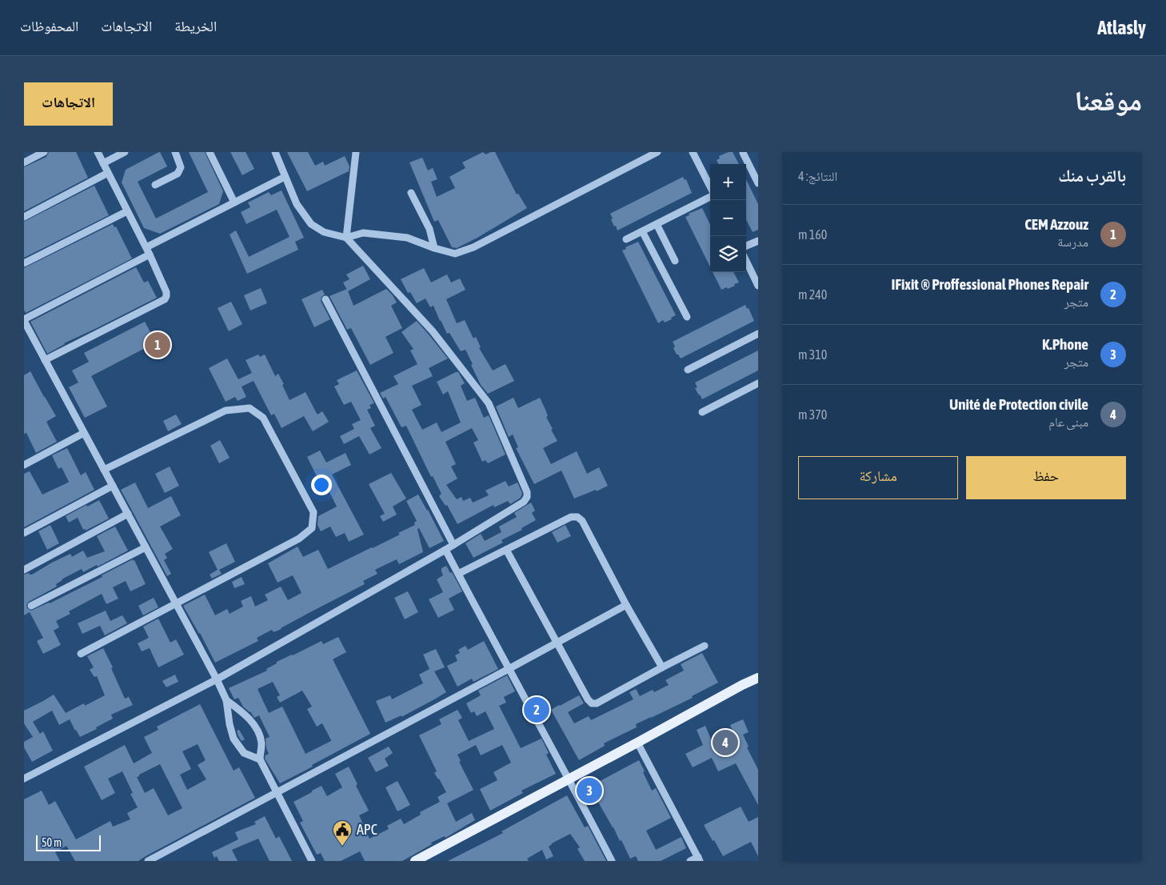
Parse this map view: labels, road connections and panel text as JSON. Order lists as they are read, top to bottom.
{
  "places": {
    "public building": ["APC"]
  },
  "scale_bar": "50 m",
  "page": {
    "header": "Atlasly",
    "nav": ["الخريطة", "الاتجاهات", "المحفوظات"],
    "title": "موقعنا",
    "buttons": [
      "الاتجاهات",
      ["حفظ", "مشاركة"]
    ],
    "heading": ["بالقرب منك", "النتائج: 4"],
    "map_buttons": ["+", "−"],
    "list": [
      {
        "mark": "1",
        "name": "CEM Azzouz",
        "note": "مدرسة",
        "value": "160 m"
      },
      {
        "mark": "2",
        "name": "IFixit ® Proffessional Phones Repair",
        "note": "متجر",
        "value": "240 m"
      },
      {
        "mark": "3",
        "name": "K.Phone",
        "note": "متجر",
        "value": "310 m"
      },
      {
        "mark": "4",
        "name": "Unité de Protection civile",
        "note": "مبنى عام",
        "value": "370 m"
      }
    ],
    "pins": [
      "1",
      "2",
      "4",
      "3"
    ],
    "scale": "50 m"
  }
}
